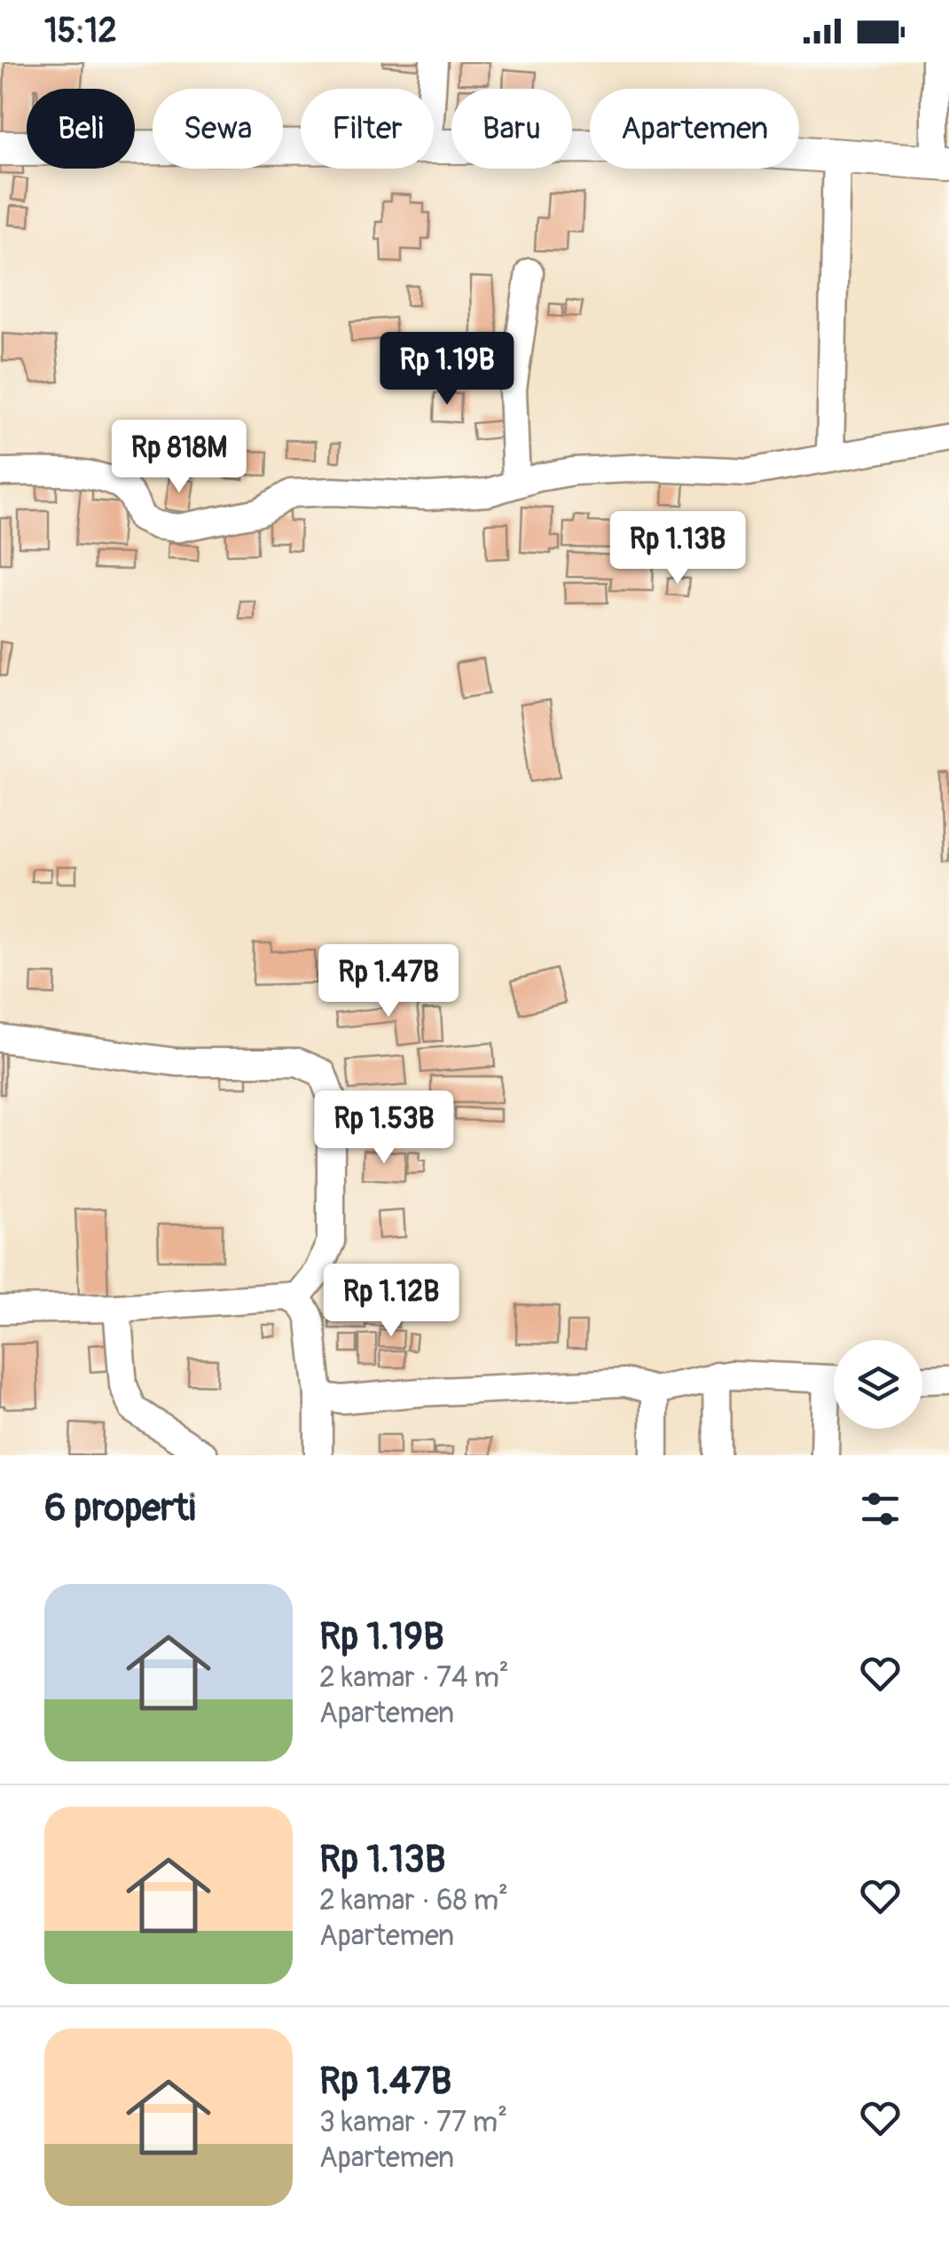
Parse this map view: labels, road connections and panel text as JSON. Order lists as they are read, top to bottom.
{
  "page": {
    "status": "15:12",
    "chip": [
      "Beli",
      "Sewa",
      "Filter",
      "Baru",
      "Apartemen"
    ],
    "price": [
      "Rp 1.19B",
      "Rp 818M",
      "Rp 1.13B",
      "Rp 1.47B",
      "Rp 1.53B",
      "Rp 1.12B"
    ],
    "heading": "6 properti",
    "list": [
      {
        "name": "Rp 1.19B",
        "note": "2 kamar · 74 m² · Apartemen"
      },
      {
        "name": "Rp 1.13B",
        "note": "2 kamar · 68 m² · Apartemen"
      },
      {
        "name": "Rp 1.47B",
        "note": "3 kamar · 77 m² · Apartemen"
      }
    ]
  }
}
